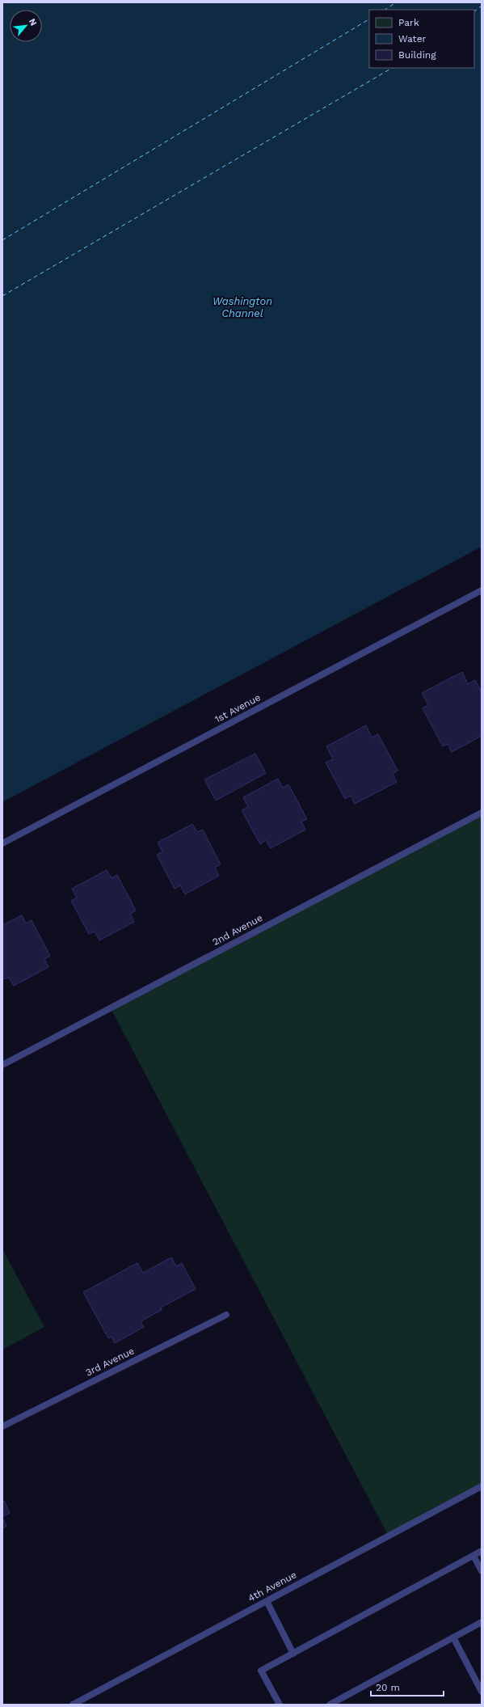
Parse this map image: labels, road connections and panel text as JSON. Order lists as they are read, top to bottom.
{
  "streets": {
    "lane": [
      "1st Avenue",
      "2nd Avenue",
      "3rd Avenue",
      "4th Avenue"
    ]
  },
  "water": ["Washington Channel"],
  "legend": ["Park", "Water", "Building"],
  "scale_bar": "20 m",
  "north": "top right"
}
